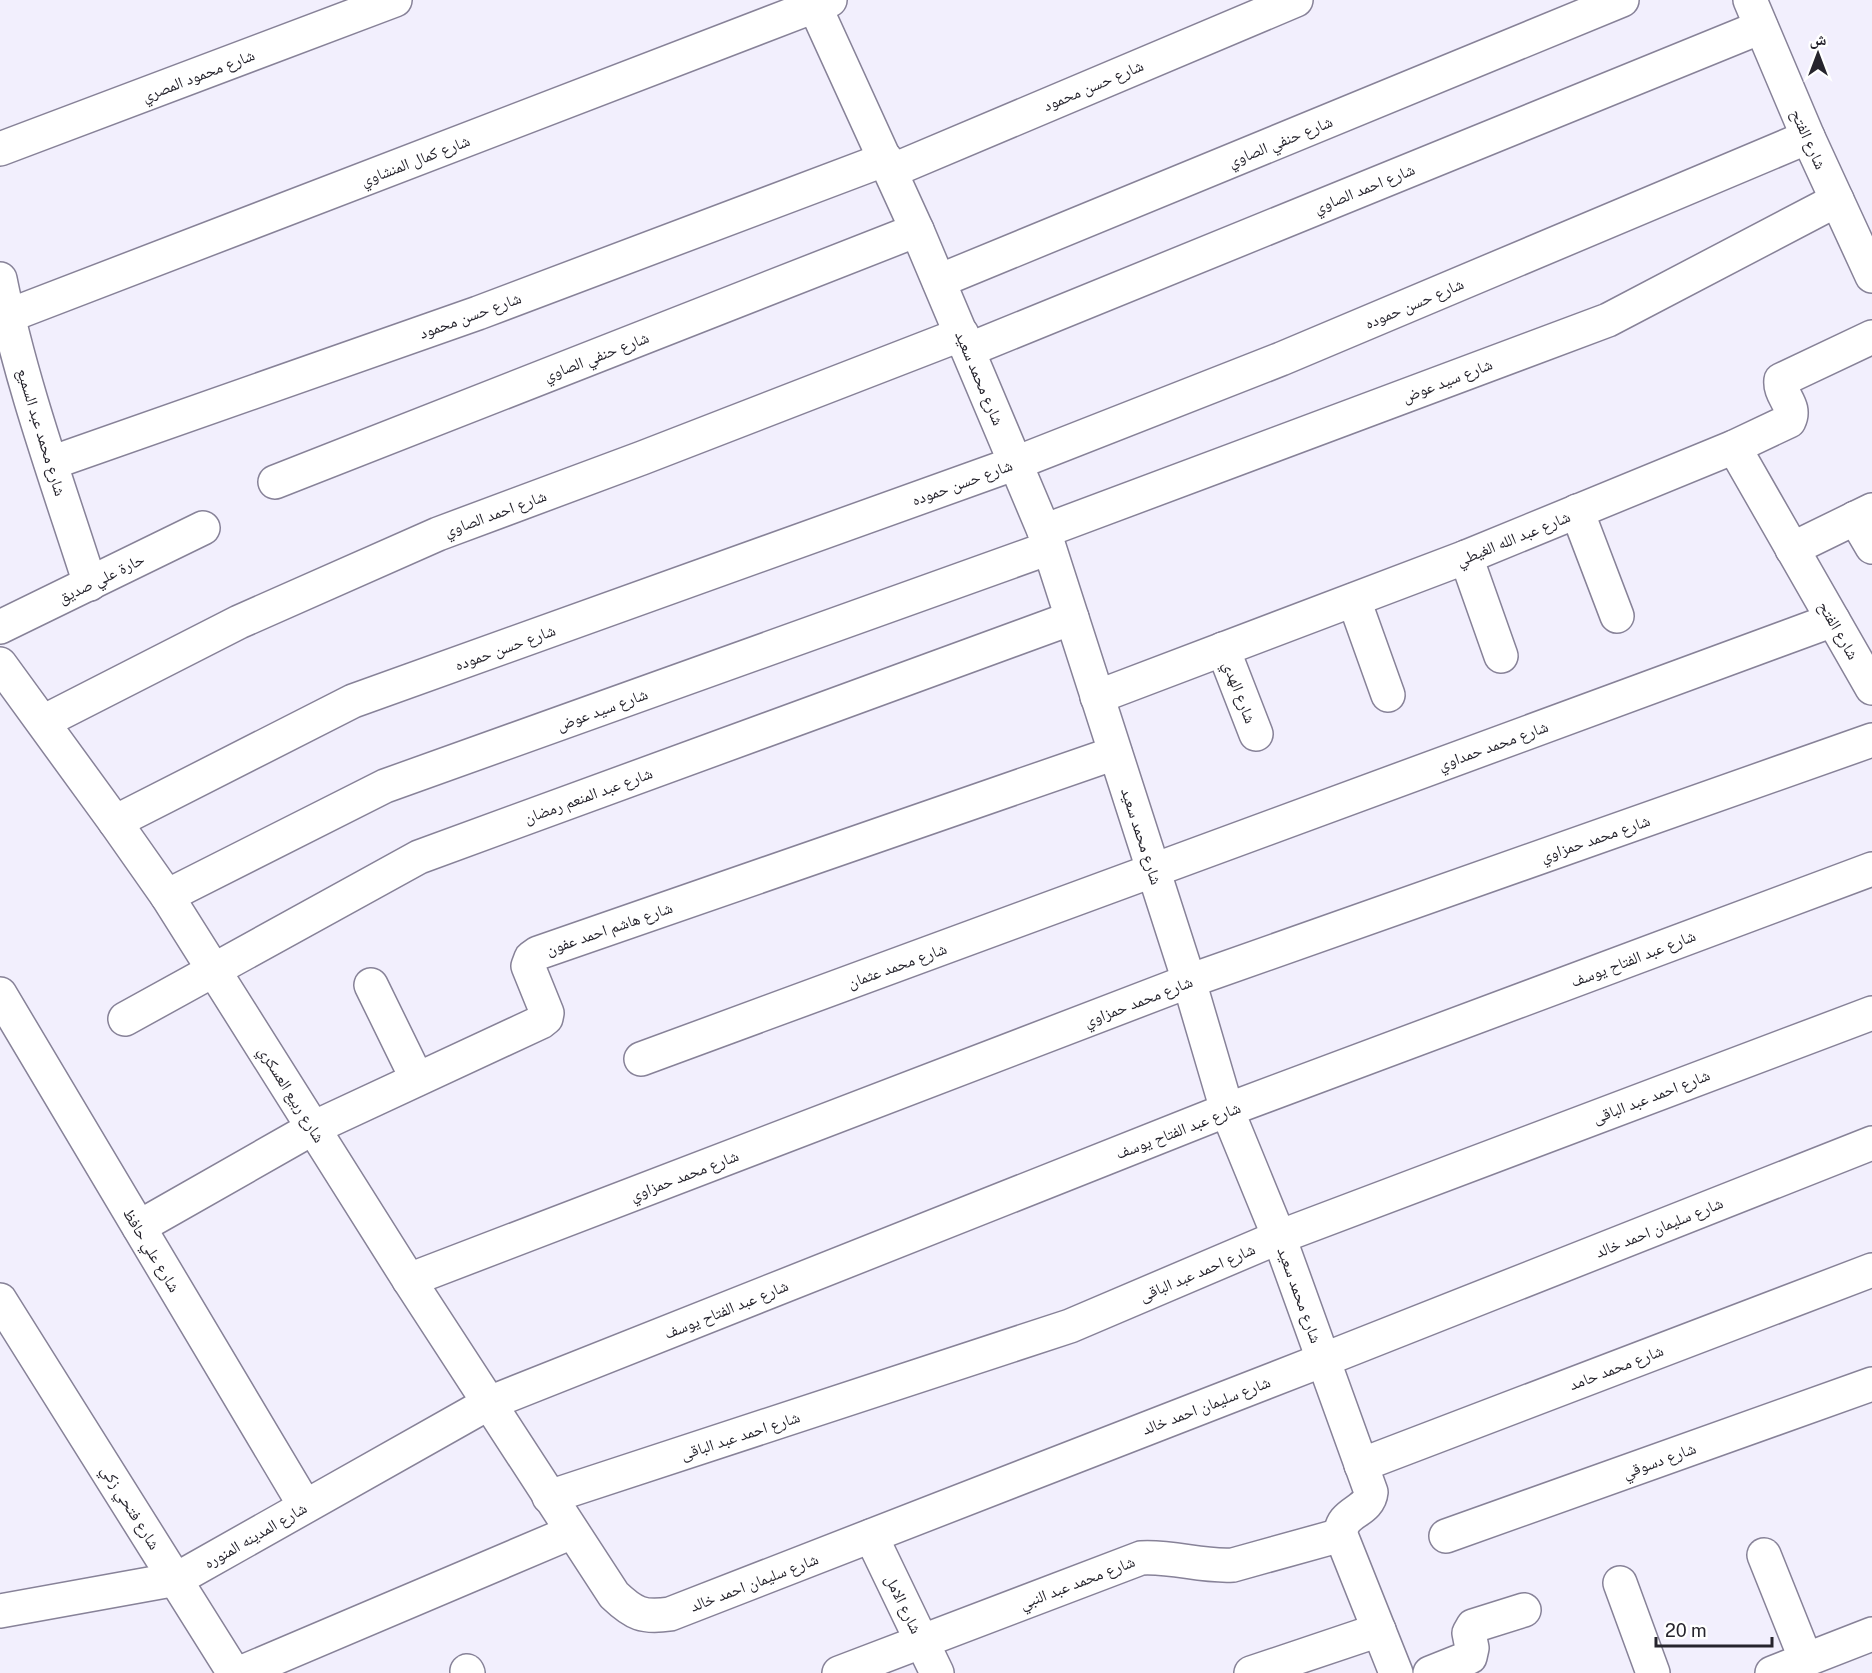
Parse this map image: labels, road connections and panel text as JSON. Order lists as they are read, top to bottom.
{
  "streets": {
    "street": [
      "شارع محمود المصري",
      "شارع حسن محمود",
      "شارع الفتح",
      "شارع حنفي الصاوي",
      "شارع كمال المنشاوي",
      "شارع احمد الصاوي",
      "شارع حسن حموده",
      "شارع محمد سعيد",
      "شارع سيد عوض",
      "شارع محمد عبد السميع",
      "شارع عبد الله الغيطي",
      "حارة علي صديق",
      "شارع الهدي",
      "شارع محمد حمداوي",
      "شارع عبد المنعم رمضان",
      "شارع محمد حمزاوي",
      "شارع هاشم احمد عفون",
      "شارع عبد الفتاح يوسف",
      "شارع محمد عثمان",
      "شارع ربيع العسكري",
      "شارع احمد عبد الباقى",
      "شارع سليمان احمد خالد",
      "شارع علي حافظ",
      "شارع محمد حامد",
      "شارع دسوقي",
      "شارع فتحي زكي",
      "شارع المدينه المنوره",
      "شارع محمد عبد النبي",
      "شارع الامل"
    ]
  },
  "crossings": [
    ["شارع حسن محمود", "شارع محمد سعيد"],
    ["شارع حسن محمود", "شارع محمد عبد السميع"],
    ["شارع الفتح", "شارع احمد الصاوي"],
    ["شارع الفتح", "شارع حسن حموده"],
    ["شارع الفتح", "شارع سيد عوض"],
    ["شارع الفتح", "شارع عبد الله الغيطي"],
    ["شارع الفتح", "شارع محمد حمداوي"],
    ["شارع حنفي الصاوي", "شارع محمد سعيد"],
    ["شارع كمال المنشاوي", "شارع محمد سعيد"],
    ["شارع كمال المنشاوي", "شارع محمد عبد السميع"],
    ["شارع احمد الصاوي", "شارع محمد سعيد"],
    ["شارع احمد الصاوي", "شارع ربيع العسكري"],
    ["شارع حسن حموده", "شارع محمد سعيد"],
    ["شارع حسن حموده", "شارع ربيع العسكري"],
    ["شارع محمد سعيد", "شارع سيد عوض"],
    ["شارع محمد سعيد", "شارع عبد الله الغيطي"],
    ["شارع محمد سعيد", "شارع محمد حمداوي"],
    ["شارع محمد سعيد", "شارع عبد المنعم رمضان"],
    ["شارع محمد سعيد", "شارع محمد حمزاوي"],
    ["شارع محمد سعيد", "شارع هاشم احمد عفون"],
    ["شارع محمد سعيد", "شارع عبد الفتاح يوسف"],
    ["شارع محمد سعيد", "شارع محمد عثمان"],
    ["شارع محمد سعيد", "شارع احمد عبد الباقى"],
    ["شارع محمد سعيد", "شارع سليمان احمد خالد"],
    ["شارع محمد سعيد", "شارع محمد حامد"],
    ["شارع محمد سعيد", "شارع محمد عبد النبي"],
    ["شارع سيد عوض", "شارع ربيع العسكري"],
    ["شارع محمد عبد السميع", "حارة علي صديق"],
    ["شارع عبد الله الغيطي", "شارع الهدي"],
    ["شارع محمد حمداوي", "شارع محمد عثمان"],
    ["شارع عبد المنعم رمضان", "شارع ربيع العسكري"],
    ["شارع محمد حمزاوي", "شارع ربيع العسكري"],
    ["شارع هاشم احمد عفون", "شارع ربيع العسكري"],
    ["شارع هاشم احمد عفون", "شارع علي حافظ"],
    ["شارع عبد الفتاح يوسف", "شارع ربيع العسكري"],
    ["شارع عبد الفتاح يوسف", "شارع المدينه المنوره"],
    ["شارع ربيع العسكري", "شارع احمد عبد الباقى"],
    ["شارع ربيع العسكري", "شارع سليمان احمد خالد"],
    ["شارع ربيع العسكري", "شارع المدينه المنوره"],
    ["شارع سليمان احمد خالد", "شارع الامل"],
    ["شارع علي حافظ", "شارع المدينه المنوره"],
    ["شارع فتحي زكي", "شارع المدينه المنوره"],
    ["شارع محمد عبد النبي", "شارع الامل"]
  ],
  "scale_bar": "20 m",
  "north": "top"
}
